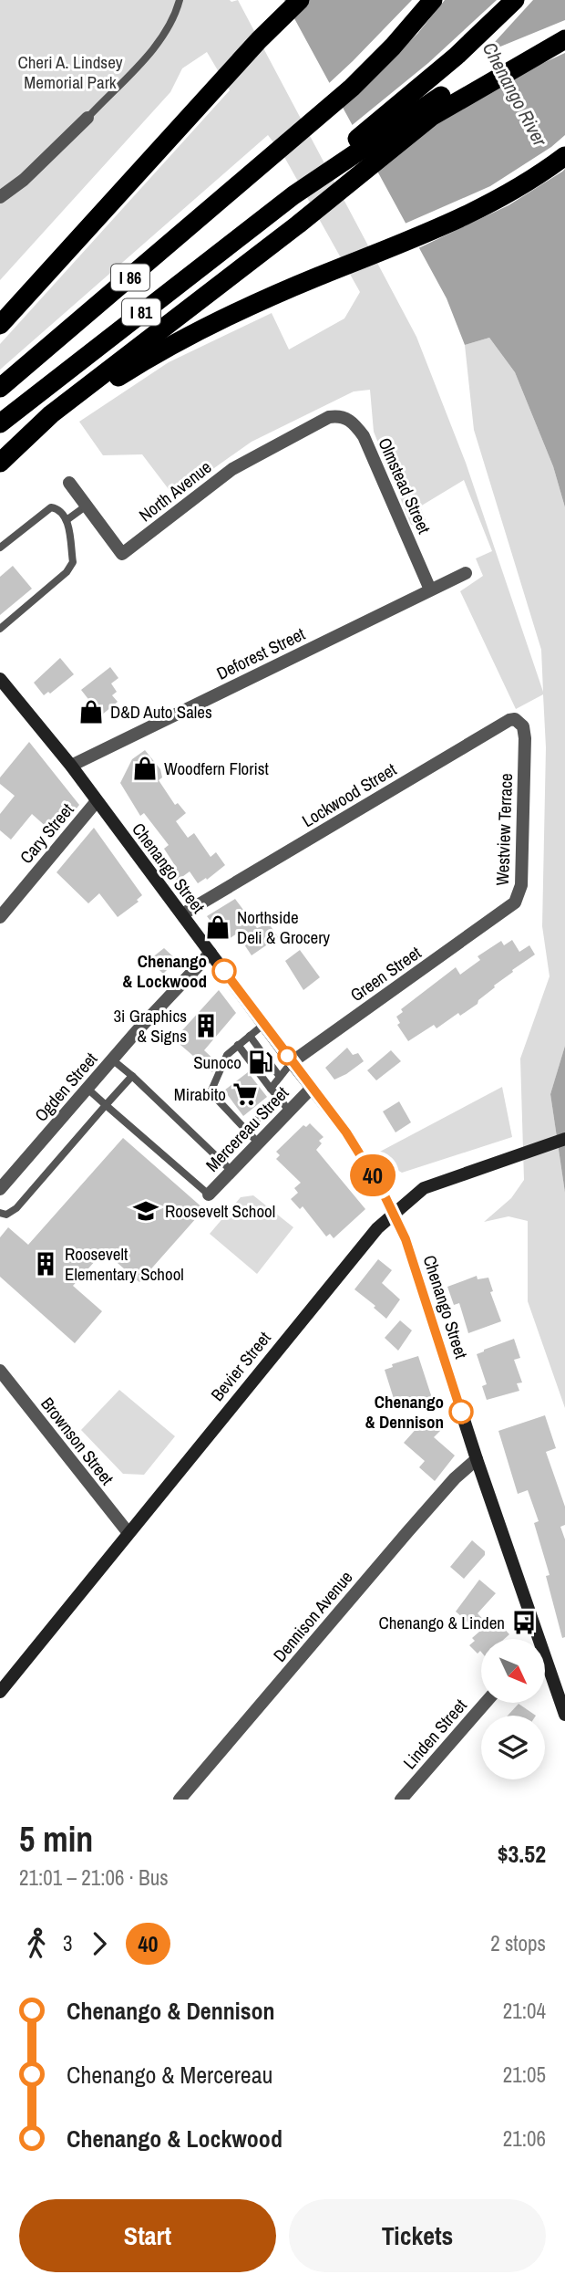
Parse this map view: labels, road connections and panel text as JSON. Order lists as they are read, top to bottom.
{
  "streets": {
    "highway": ["I 86", "I 81"],
    "street": [
      "Olmstead Street",
      "North Avenue",
      "Deforest Street",
      "Lockwood Street",
      "Westview Terrace",
      "Cary Street",
      "Chenango Street",
      "Green Street",
      "Ogden Street",
      "Mercereau Street",
      "Bevier Street",
      "Brownson Street",
      "Dennison Avenue",
      "Linden Street"
    ]
  },
  "crossings": [
    ["Olmstead Street", "North Avenue"],
    ["Olmstead Street", "Deforest Street"],
    ["Deforest Street", "Chenango Street"],
    ["Lockwood Street", "Westview Terrace"],
    ["Lockwood Street", "Chenango Street"],
    ["Westview Terrace", "Green Street"],
    ["Cary Street", "Chenango Street"],
    ["Chenango Street", "Green Street"],
    ["Chenango Street", "Ogden Street"],
    ["Chenango Street", "Mercereau Street"],
    ["Chenango Street", "Bevier Street"],
    ["Chenango Street", "Dennison Avenue"],
    ["Bevier Street", "Brownson Street"]
  ],
  "water": ["Chenango River"],
  "parks": ["Cheri A. Lindsey Memorial Park"],
  "places": {
    "shop": ["D&D Auto Sales", "Woodfern Florist", "Northside Deli & Grocery"],
    "other": ["Chenango & Lockwood", "Chenango & Dennison"],
    "building": ["3i Graphics & Signs", "Roosevelt Elementary School"],
    "fuel station": ["Sunoco"],
    "supermarket": ["Mirabito"],
    "school or university": ["Roosevelt School"],
    "bus stop": ["Chenango & Linden"]
  },
  "lines": ["bus line 40"],
  "north": "bottom right",
  "page": {
    "on_map": "40",
    "heading": ["5 min", "21:01 – 21:06 · Bus", "$3.52"],
    "legs": ["3", "40", "2 stops"],
    "list": [
      {
        "name": "Chenango & Dennison",
        "value": "21:04"
      },
      {
        "name": "Chenango & Mercereau",
        "value": "21:05"
      },
      {
        "name": "Chenango & Lockwood",
        "value": "21:06"
      }
    ],
    "buttons": ["Start", "Tickets"]
  }
}
